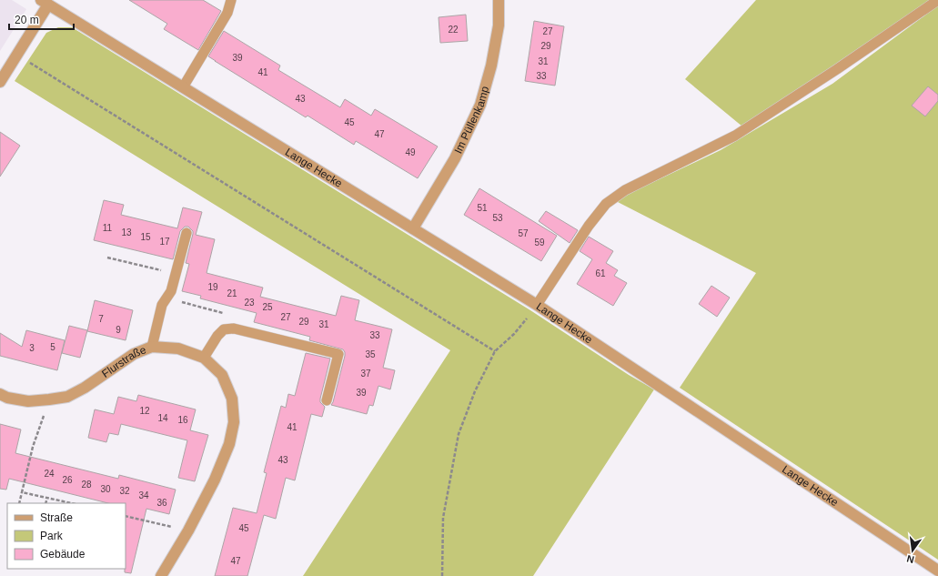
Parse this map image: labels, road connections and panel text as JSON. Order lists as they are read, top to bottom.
{
  "streets": {
    "street": ["Im Püllenkamp", "Lange Hecke", "Flurstraße"]
  },
  "crossings": [
    ["Im Püllenkamp", "Lange Hecke"]
  ],
  "house_numbers": [
    "22",
    "27",
    "29",
    "39",
    "31",
    "41",
    "33",
    "43",
    "45",
    "47",
    "49",
    "51",
    "53",
    "11",
    "13",
    "57",
    "15",
    "17",
    "59",
    "61",
    "19",
    "21",
    "23",
    "25",
    "27",
    "7",
    "29",
    "31",
    "9",
    "33",
    "5",
    "3",
    "35",
    "37",
    "39",
    "12",
    "14",
    "16",
    "41",
    "43",
    "24",
    "26",
    "28",
    "30",
    "32",
    "34",
    "36",
    "45",
    "47"
  ],
  "legend": ["Straße", "Park", "Gebäude"],
  "scale_bar": "20 m",
  "north": "bottom"
}
